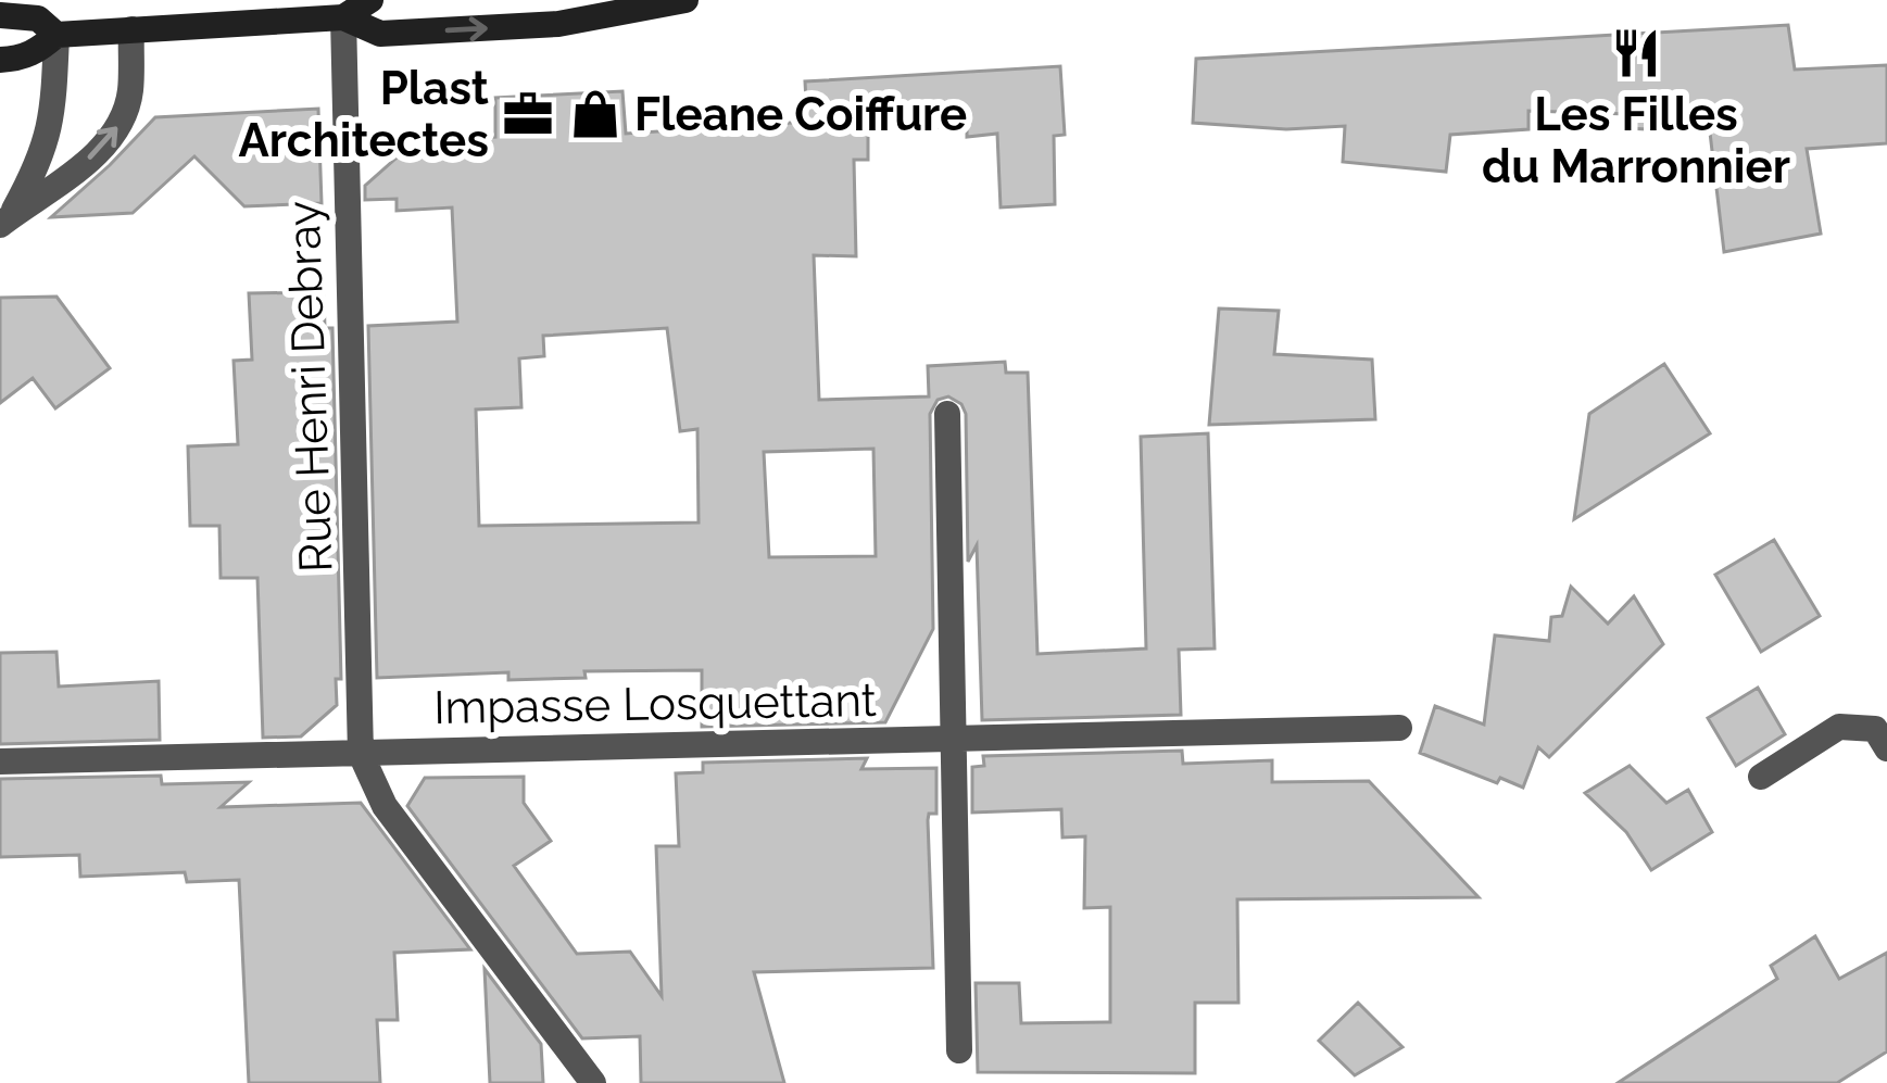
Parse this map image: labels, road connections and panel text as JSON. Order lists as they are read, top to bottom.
{
  "streets": {
    "street": ["Rue Henri Debray", "Impasse Losquettant"]
  },
  "crossings": [
    ["Rue Henri Debray", "Impasse Losquettant"]
  ],
  "places": {
    "restaurant": ["Les Filles du Marronnier"],
    "office": ["Plast Architectes"],
    "shop": ["Fleane Coiffure"]
  }
}
